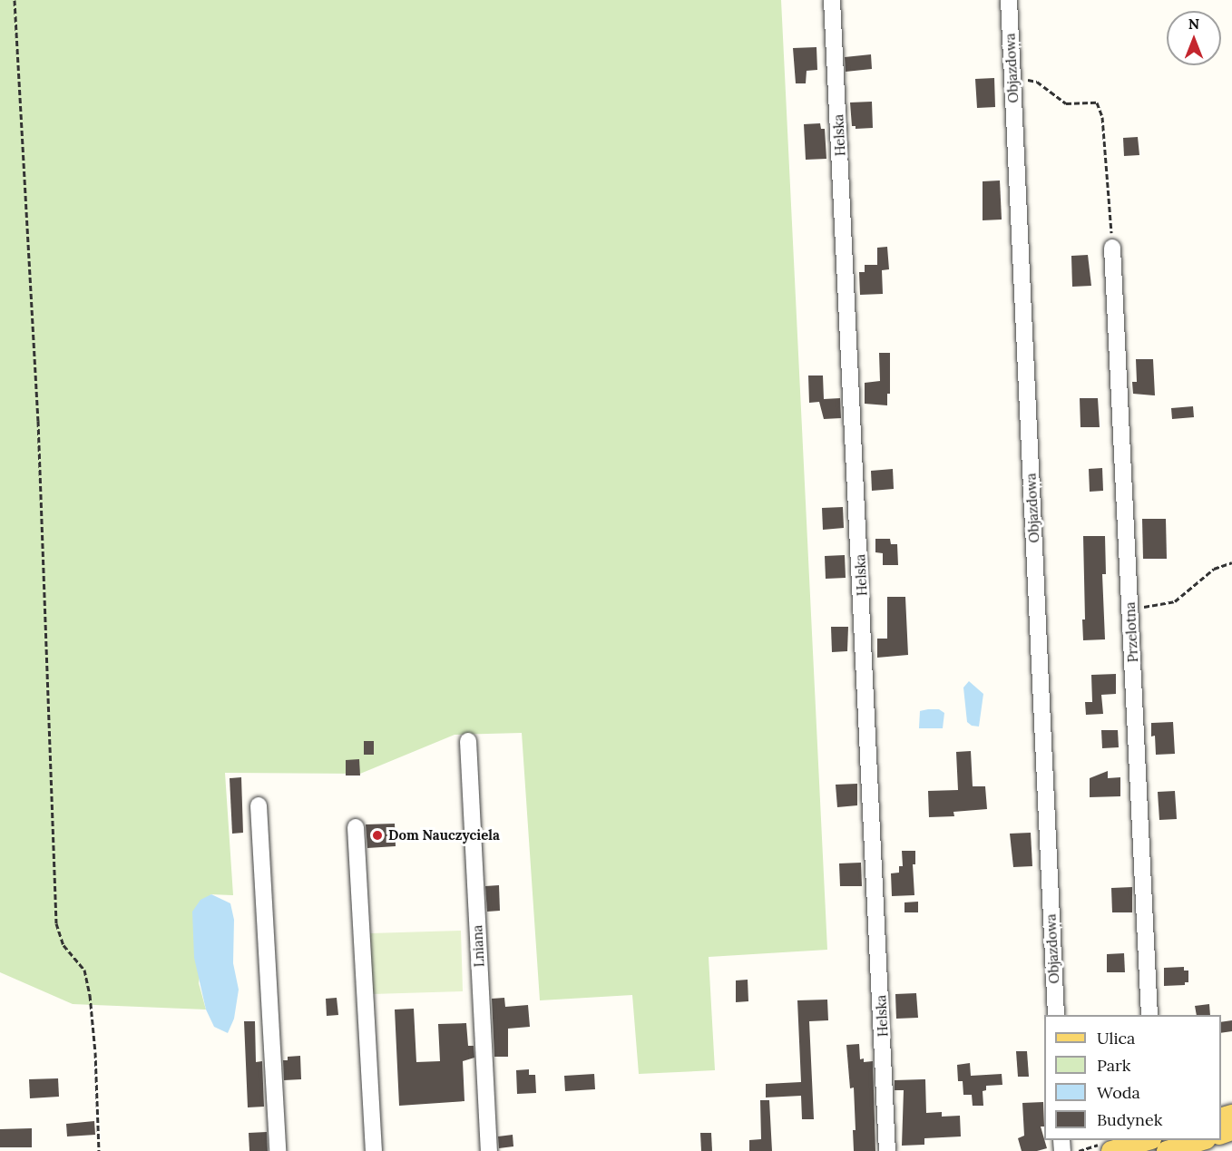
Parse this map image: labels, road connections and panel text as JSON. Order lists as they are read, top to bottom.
{
  "streets": {
    "street": [
      "Objazdowa",
      "Helska",
      "Przelotna",
      "Lniana"
    ]
  },
  "places": ["Dom Nauczyciela"],
  "legend": [
    "Ulica",
    "Park",
    "Woda",
    "Budynek"
  ],
  "north": "top"
}
